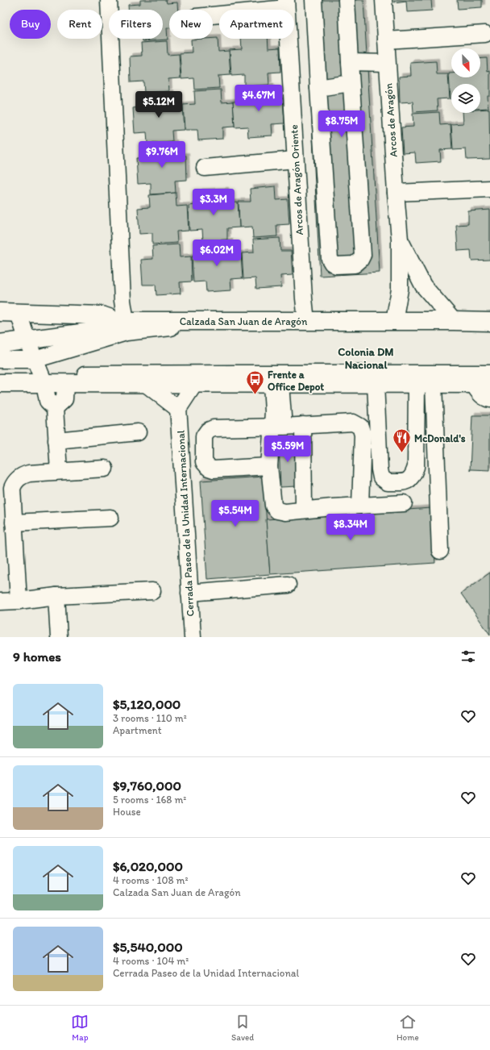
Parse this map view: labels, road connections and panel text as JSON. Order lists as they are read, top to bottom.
{
  "streets": {
    "main road": ["Calzada San Juan de Aragón"],
    "street": ["Arcos de Aragón", "Arcos de Aragón Oriente", "Cerrada Paseo de la Unidad Internacional"]
  },
  "crossings": [
    ["Arcos de Aragón", "Calzada San Juan de Aragón"],
    ["Arcos de Aragón Oriente", "Calzada San Juan de Aragón"]
  ],
  "districts": ["Colonia DM Nacional"],
  "places": {
    "bus stop": ["Frente a Office Depot"],
    "restaurant": ["McDonald's"]
  },
  "north": "bottom right",
  "page": {
    "chip": [
      "Buy",
      "Rent",
      "Filters",
      "New",
      "Apartment"
    ],
    "price": [
      "$4.67M",
      "$5.12M",
      "$8.75M",
      "$9.76M",
      "$3.3M",
      "$6.02M",
      "$5.59M",
      "$5.54M",
      "$8.34M"
    ],
    "heading": "9 homes",
    "list": [
      {
        "name": "$5,120,000",
        "note": "3 rooms · 110 m² · Apartment"
      },
      {
        "name": "$9,760,000",
        "note": "5 rooms · 168 m² · House"
      },
      {
        "name": "$6,020,000",
        "note": "4 rooms · 108 m² · Calzada San Juan de Aragón"
      },
      {
        "name": "$5,540,000",
        "note": "4 rooms · 104 m² · Cerrada Paseo de la Unidad Internacional"
      }
    ],
    "tabs": ["Map", "Saved", "Home"]
  }
}
